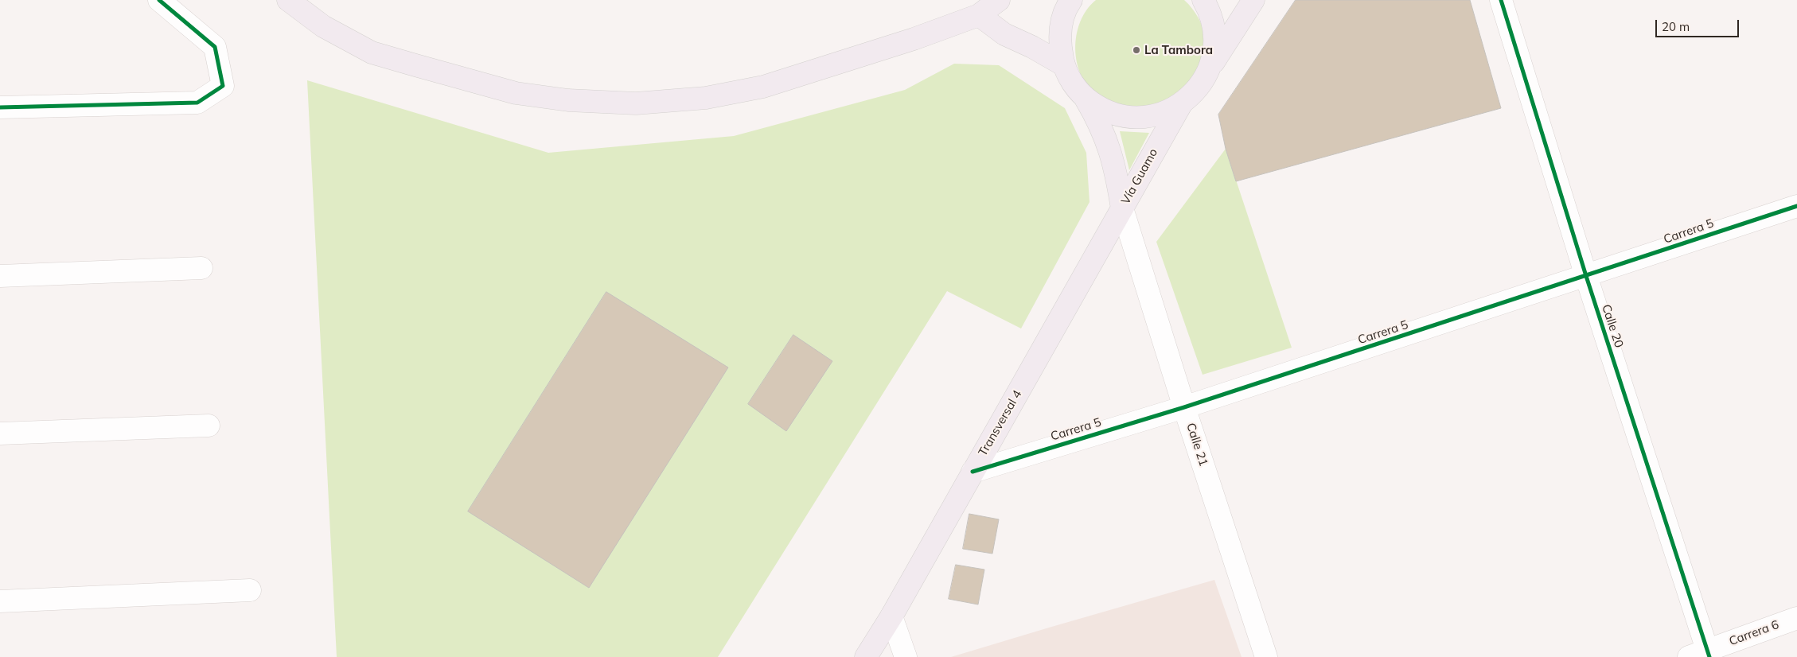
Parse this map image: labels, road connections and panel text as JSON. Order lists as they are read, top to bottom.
{
  "streets": {
    "main road": ["Vía Guamo", "Transversal 4"],
    "street": [
      "Carrera 5",
      "Calle 20",
      "Calle 21",
      "Carrera 6"
    ]
  },
  "crossings": [
    ["Vía Guamo", "Transversal 4"],
    ["Vía Guamo", "Calle 21"],
    ["Carrera 5", "Calle 20"],
    ["Carrera 5", "Transversal 4"],
    ["Carrera 5", "Calle 21"],
    ["Calle 20", "Carrera 6"],
    ["Transversal 4", "Calle 21"]
  ],
  "places": ["La Tambora"],
  "scale_bar": "20 m"
}
